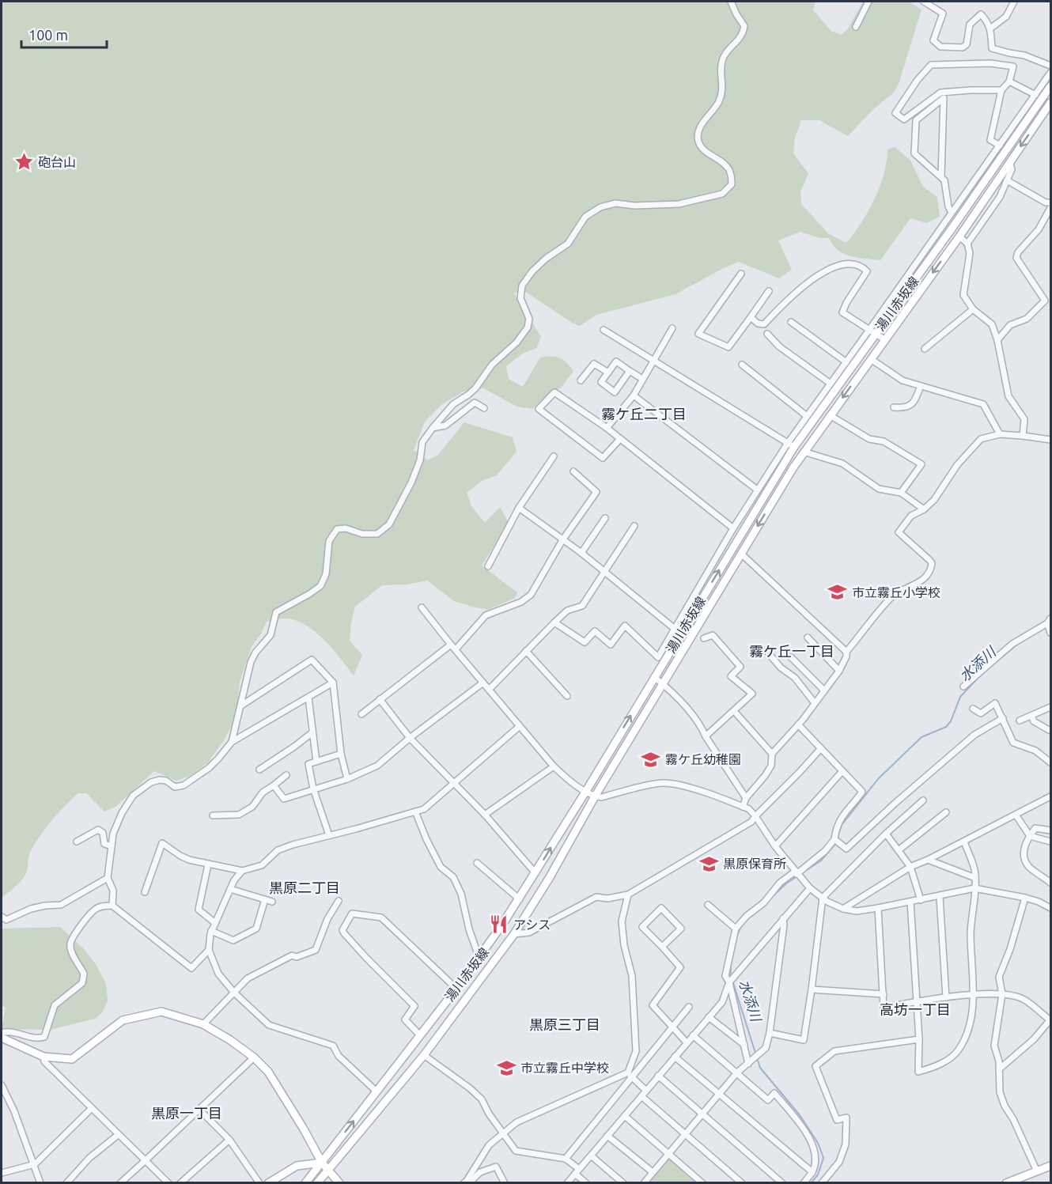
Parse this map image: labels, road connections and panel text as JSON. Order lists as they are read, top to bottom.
{
  "streets": {
    "main road": ["湯川赤坂線"]
  },
  "districts": [
    "霧ケ丘二丁目",
    "霧ケ丘一丁目",
    "黒原二丁目",
    "高坊一丁目",
    "黒原三丁目",
    "黒原一丁目"
  ],
  "water": ["水添川"],
  "places": {
    "place": ["砲台山"],
    "school or university": [
      "市立霧丘小学校",
      "霧ケ丘幼稚園",
      "黒原保育所",
      "市立霧丘中学校"
    ],
    "restaurant": ["アシス"]
  },
  "scale_bar": "100 m"
}
